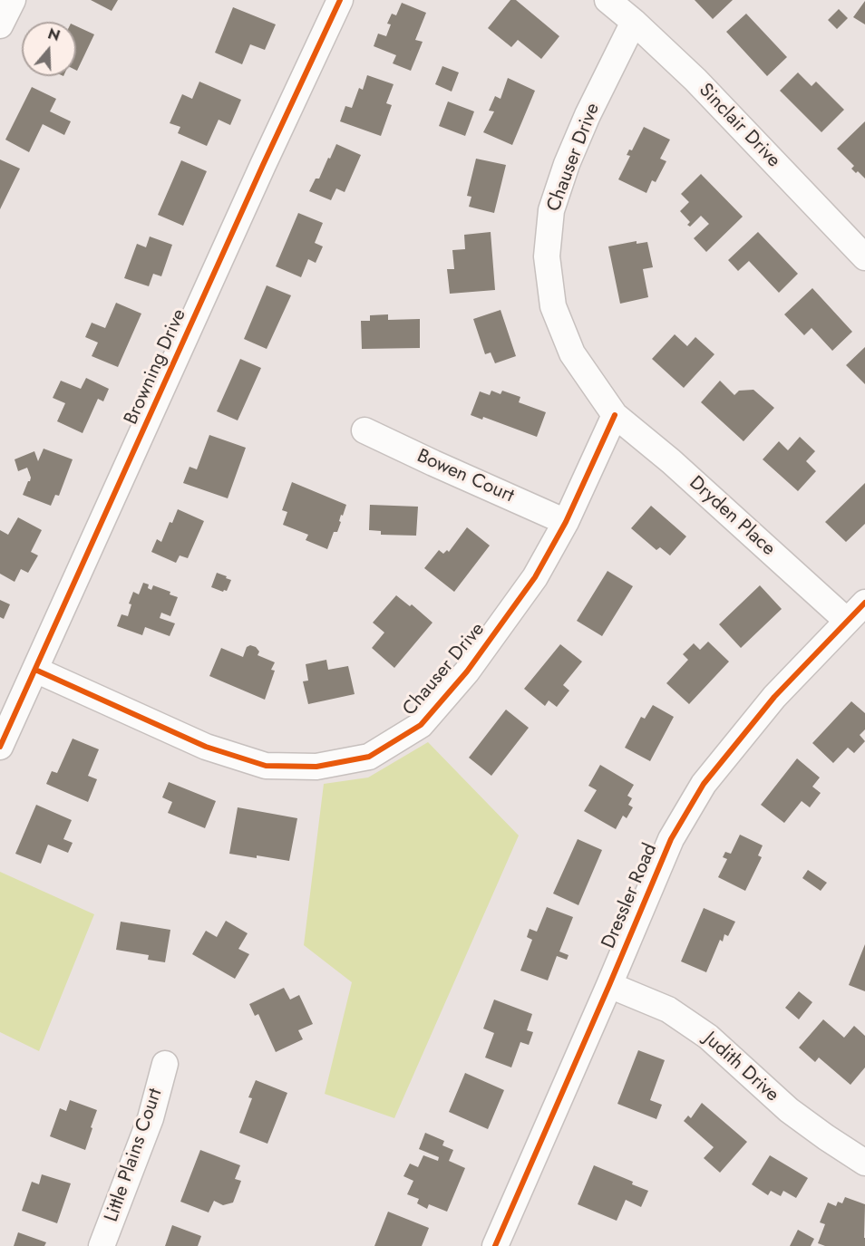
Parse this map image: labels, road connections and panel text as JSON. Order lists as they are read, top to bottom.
{
  "streets": {
    "street": [
      "Sinclair Drive",
      "Chauser Drive",
      "Browning Drive",
      "Bowen Court",
      "Dryden Place",
      "Dressler Road",
      "Judith Drive",
      "Little Plains Court"
    ]
  },
  "crossings": [
    ["Sinclair Drive", "Chauser Drive"],
    ["Chauser Drive", "Browning Drive"],
    ["Chauser Drive", "Bowen Court"],
    ["Chauser Drive", "Dryden Place"],
    ["Dryden Place", "Dressler Road"],
    ["Dressler Road", "Judith Drive"]
  ],
  "north": "top"
}
